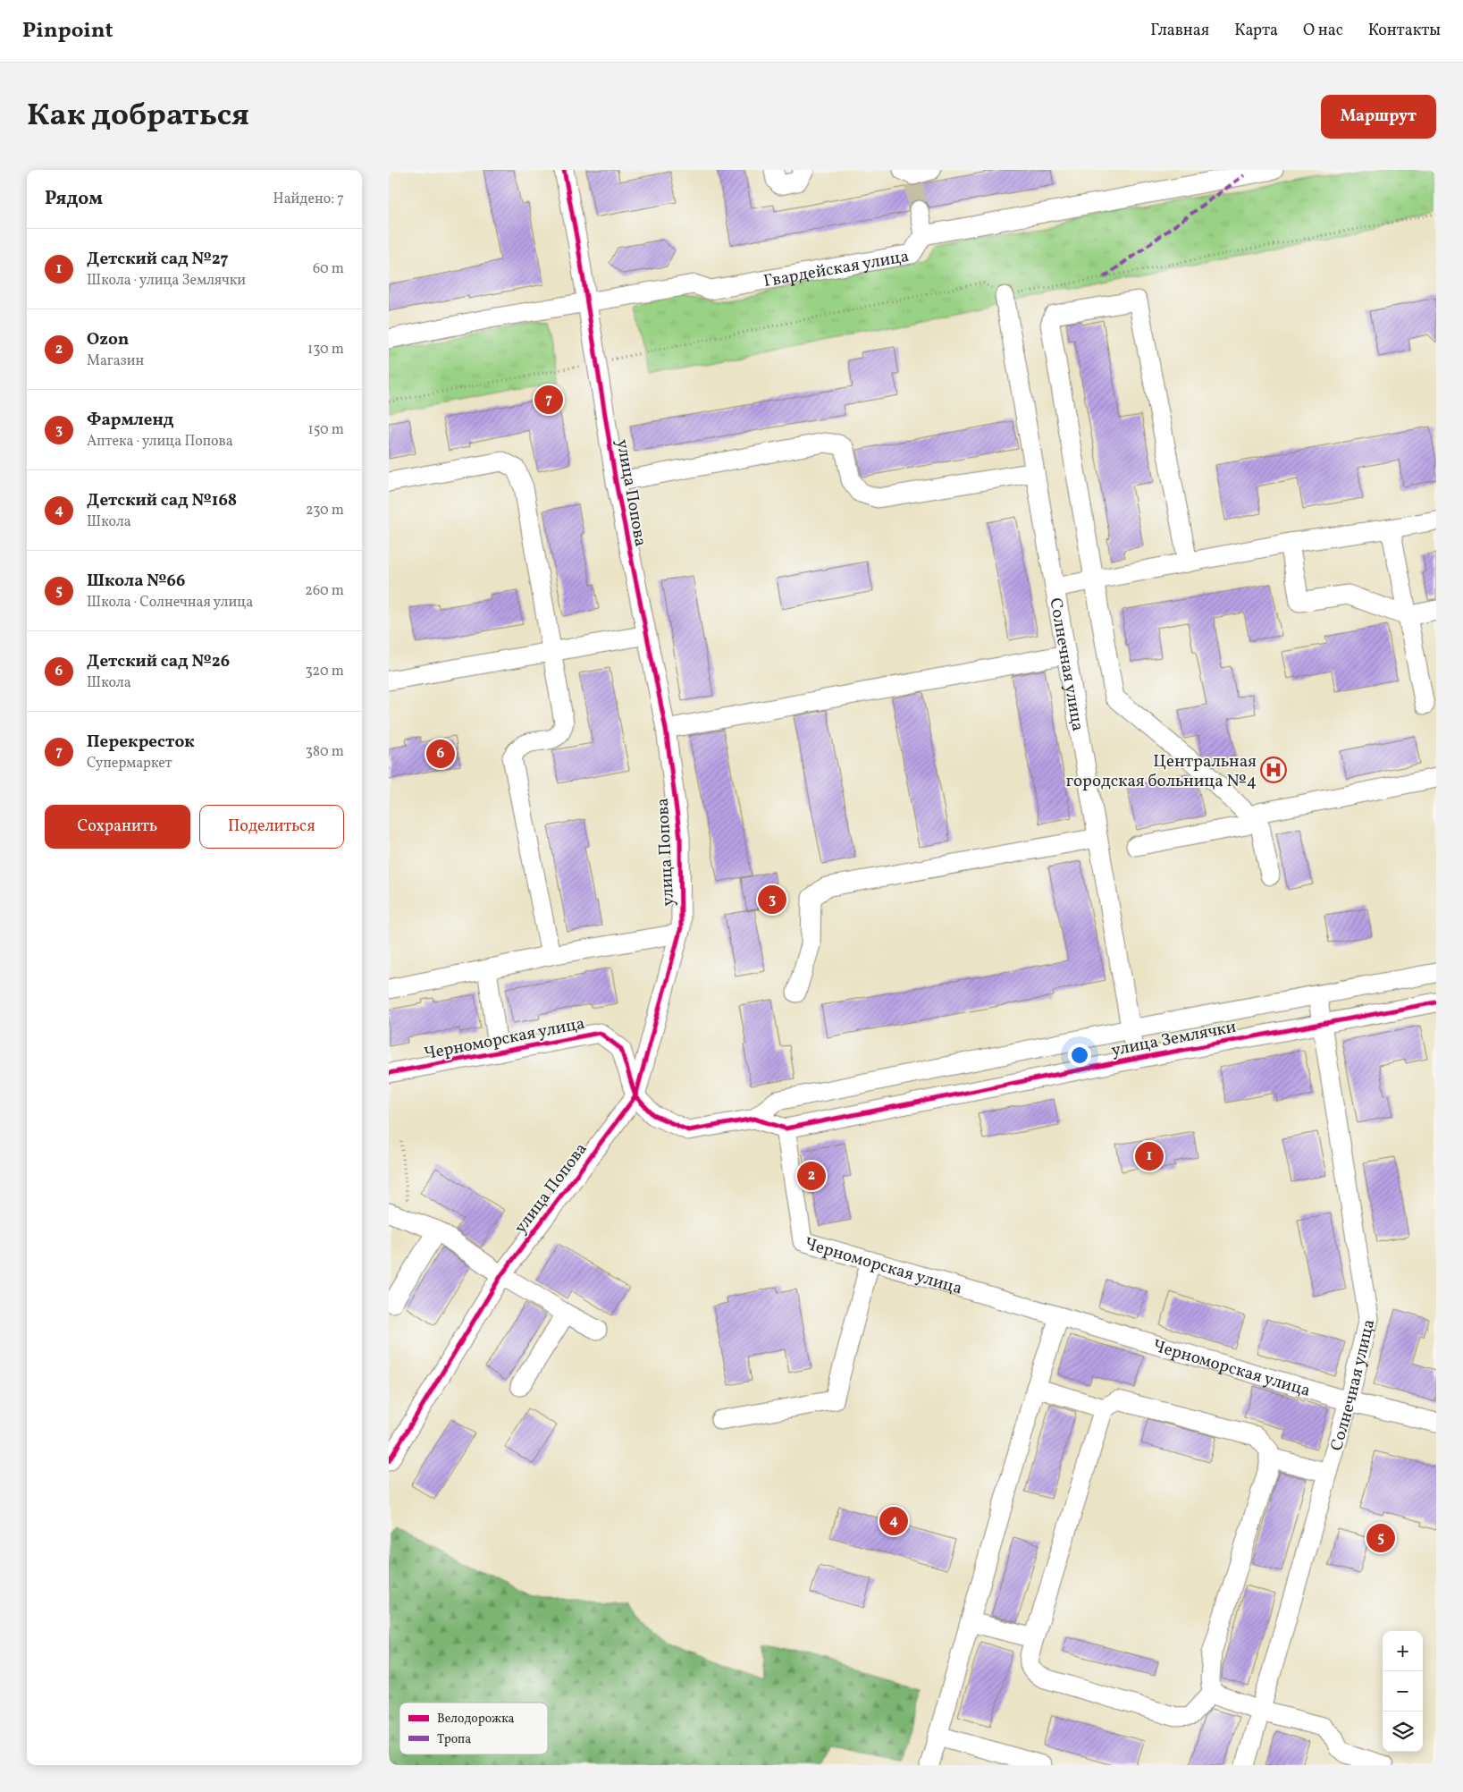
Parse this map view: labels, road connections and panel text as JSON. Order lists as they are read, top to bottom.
{
  "streets": {
    "street": [
      "Гвардейская улица",
      "улица Попова",
      "Солнечная улица",
      "Черноморская улица",
      "улица Землячки"
    ]
  },
  "crossings": [
    ["Гвардейская улица", "улица Попова"],
    ["улица Попова", "Черноморская улица"],
    ["Солнечная улица", "Черноморская улица"],
    ["Солнечная улица", "улица Землячки"],
    ["Черноморская улица", "улица Землячки"]
  ],
  "places": {
    "hospital": ["Центральная городская больница №4"]
  },
  "legend": ["Велодорожка", "Тропа"],
  "page": {
    "header": "Pinpoint",
    "nav": [
      "Главная",
      "Карта",
      "О нас",
      "Контакты"
    ],
    "title": "Как добраться",
    "buttons": [
      "Маршрут",
      ["Сохранить", "Поделиться"]
    ],
    "heading": ["Рядом", "Найдено: 7"],
    "list": [
      {
        "mark": "1",
        "name": "Детский сад №27",
        "note": "Школа · улица Землячки",
        "value": "60 m"
      },
      {
        "mark": "2",
        "name": "Ozon",
        "note": "Магазин",
        "value": "130 m"
      },
      {
        "mark": "3",
        "name": "Фармленд",
        "note": "Аптека · улица Попова",
        "value": "150 m"
      },
      {
        "mark": "4",
        "name": "Детский сад №168",
        "note": "Школа",
        "value": "230 m"
      },
      {
        "mark": "5",
        "name": "Школа №66",
        "note": "Школа · Солнечная улица",
        "value": "260 m"
      },
      {
        "mark": "6",
        "name": "Детский сад №26",
        "note": "Школа",
        "value": "320 m"
      },
      {
        "mark": "7",
        "name": "Перекресток",
        "note": "Супермаркет",
        "value": "380 m"
      }
    ],
    "pins": [
      "7",
      "6",
      "3",
      "1",
      "2",
      "4",
      "5"
    ],
    "map_buttons": ["+", "−"]
  }
}
